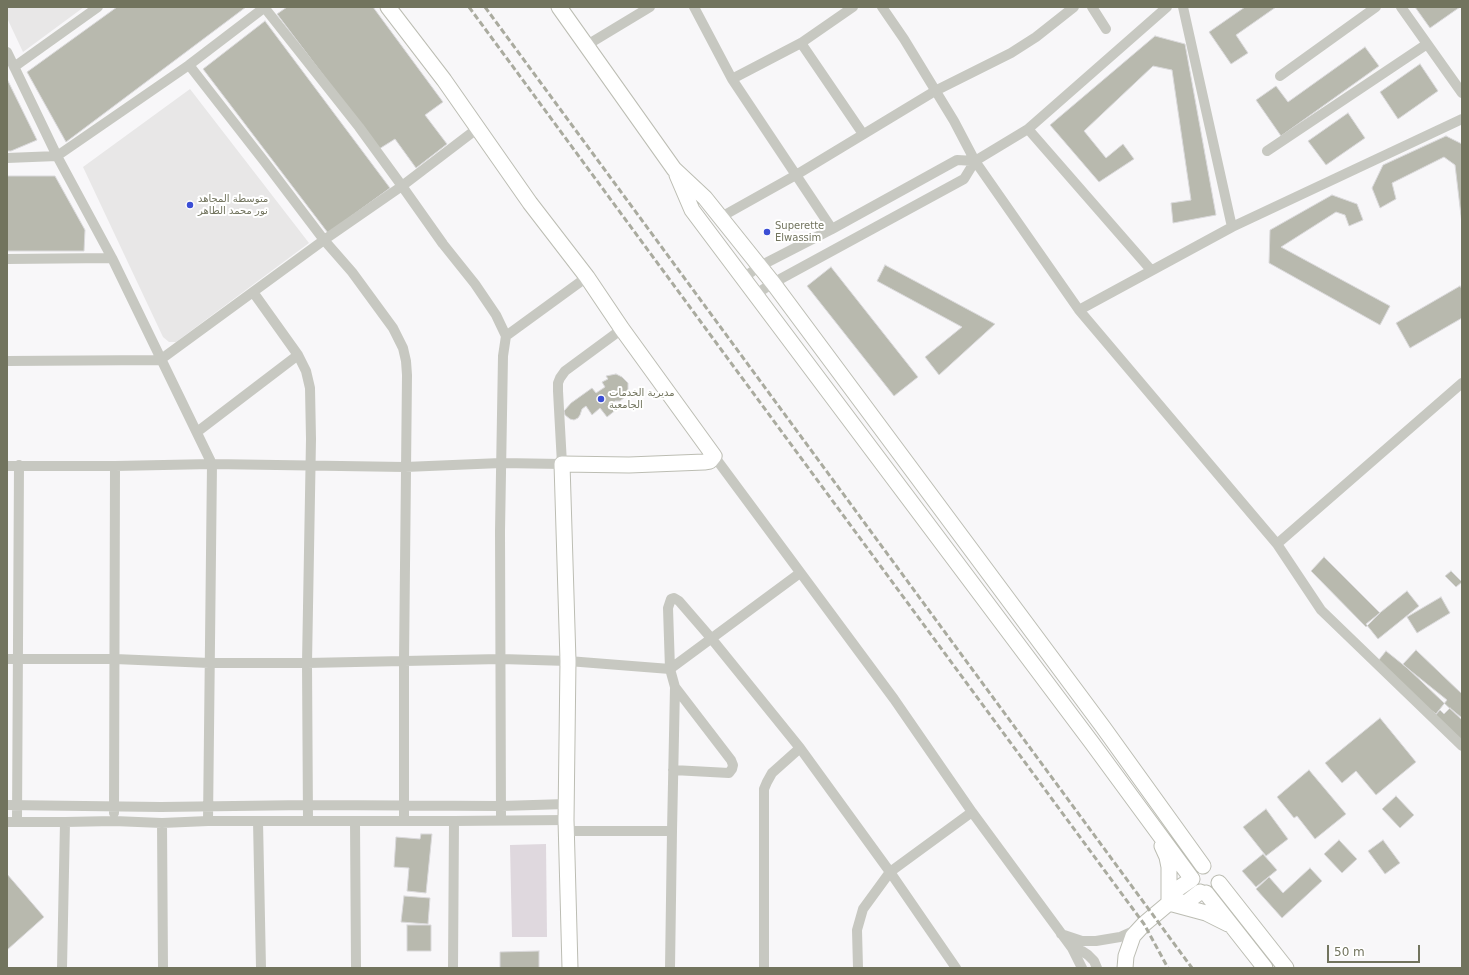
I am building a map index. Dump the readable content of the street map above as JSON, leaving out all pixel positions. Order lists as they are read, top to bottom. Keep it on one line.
{"places":["متوسطة المجاهد نور محمد الطاهر","Superette Elwassim","مديرية الخدمات الجامعية"],"scale_bar":"50 m"}
